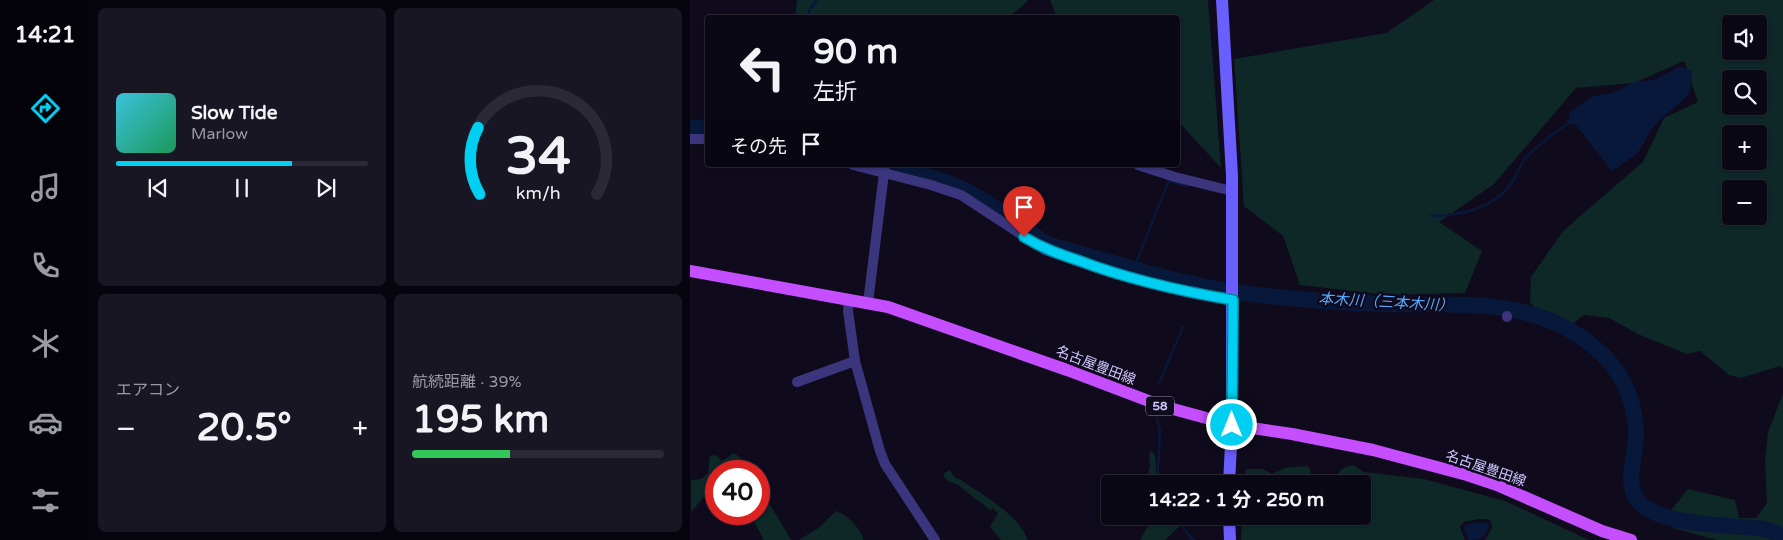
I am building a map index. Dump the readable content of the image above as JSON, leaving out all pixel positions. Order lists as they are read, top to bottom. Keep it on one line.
{"streets":{"main road":["名古屋豊田線","58"]},"water":["本木川（三本木川）"],"page":{"tabs":"14:21","map_buttons":["+","−"],"turn":["90 m","左折"],"song":["Slow Tide","Marlow"],"then":"その先","tile":["エアコン",["航続距離 · 39%","195 km"]],"heat":["−","20.5°","+"],"limit":"40","trip":"14:22 · 1 分 · 250 m","gauge":["34","km/h"]}}
